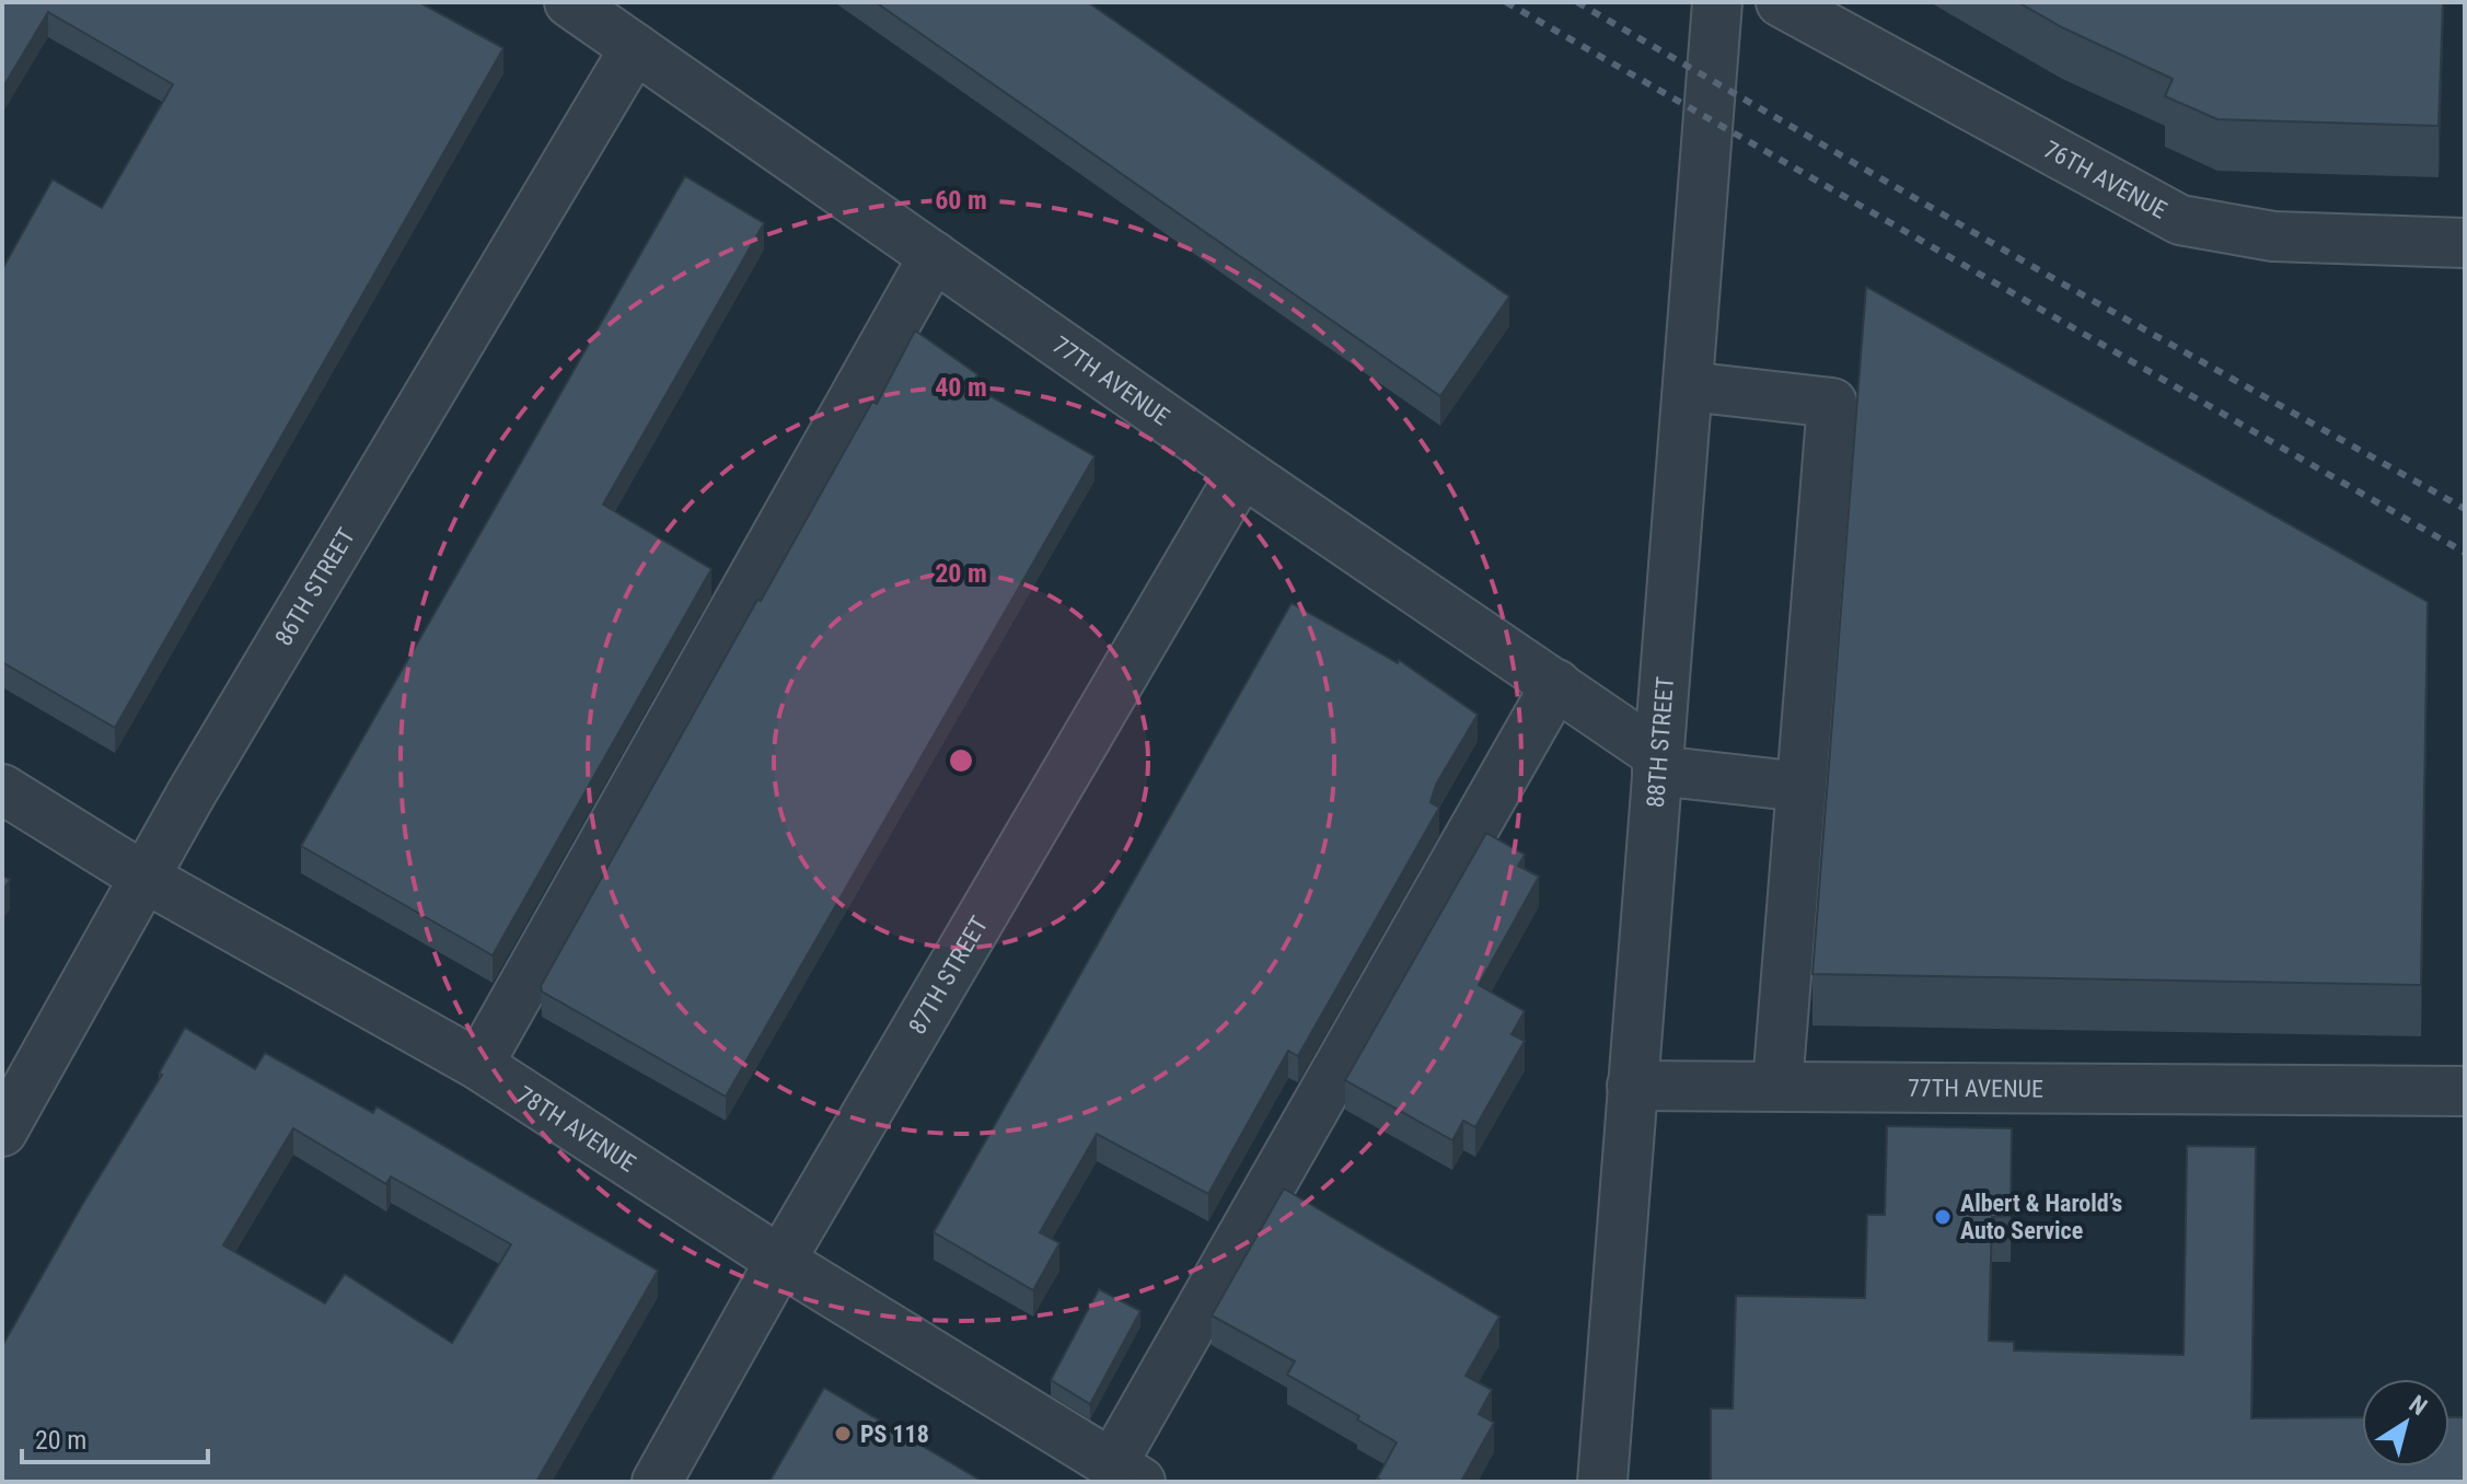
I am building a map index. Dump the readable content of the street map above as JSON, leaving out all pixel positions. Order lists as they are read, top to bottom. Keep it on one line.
{"streets":{"street":["76TH AVENUE","77TH AVENUE","86TH STREET","88TH STREET","87TH STREET","78TH AVENUE"]},"crossings":[["77TH AVENUE","86TH STREET"],["77TH AVENUE","88TH STREET"],["77TH AVENUE","87TH STREET"],["86TH STREET","78TH AVENUE"],["87TH STREET","78TH AVENUE"]],"places":["Albert & Harold’s Auto Service","PS 118"],"scale_bar":"20 m","north":"top right","rings":["60 m","40 m","20 m"]}
